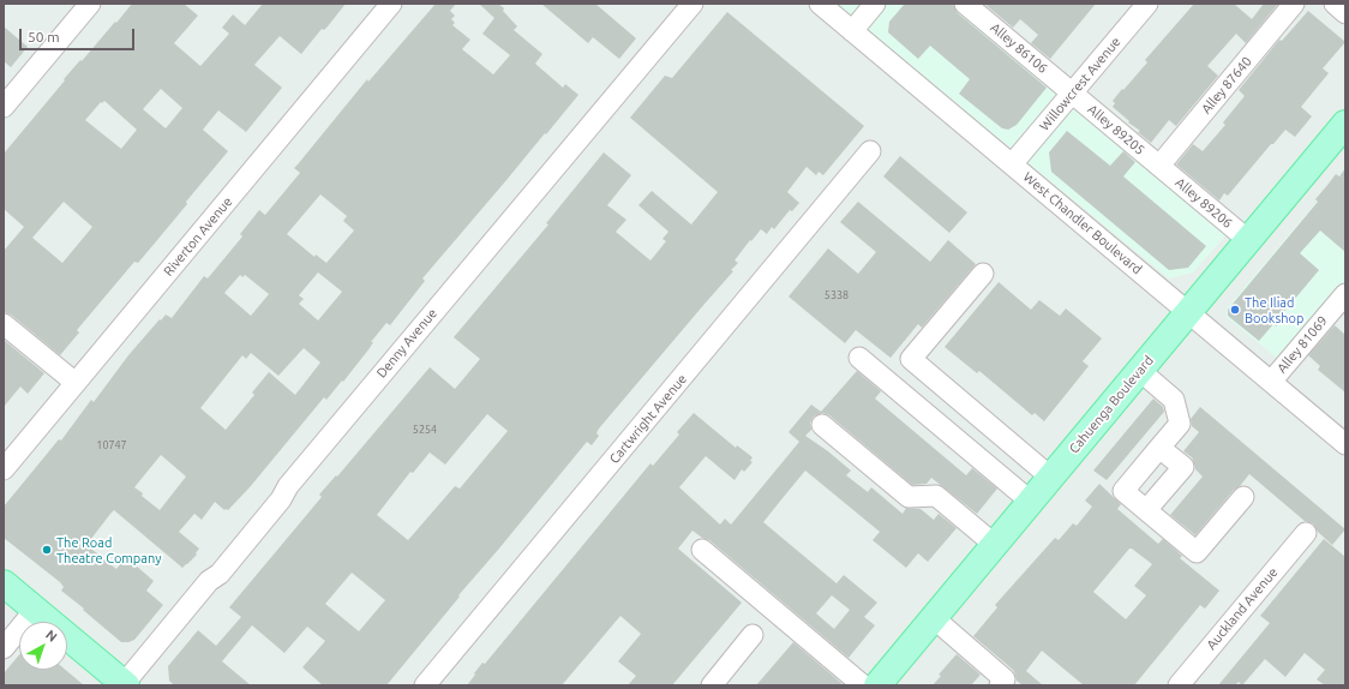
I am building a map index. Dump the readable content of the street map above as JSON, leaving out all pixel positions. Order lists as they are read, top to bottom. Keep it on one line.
{"streets":{"main road":["Cahuenga Boulevard"],"street":["Alley 86106","Willowcrest Avenue","Alley 87640","Alley 89205","Alley 89206","West Chandler Boulevard","Riverton Avenue","Denny Avenue","Alley 81069","Cartwright Avenue","Auckland Avenue"]},"crossings":[["Alley 86106","Willowcrest Avenue"],["Alley 86106","Alley 89205"],["Willowcrest Avenue","Alley 89205"],["Willowcrest Avenue","West Chandler Boulevard"],["Alley 87640","Alley 89205"],["Alley 87640","Alley 89206"],["Alley 89205","Alley 89206"],["Alley 89206","Cahuenga Boulevard"],["West Chandler Boulevard","Alley 81069"],["West Chandler Boulevard","Cahuenga Boulevard"]],"places":["The Iliad Bookshop","The Road Theatre Company"],"house_numbers":["5338","5254","10747"],"scale_bar":"50 m","north":"top right"}
